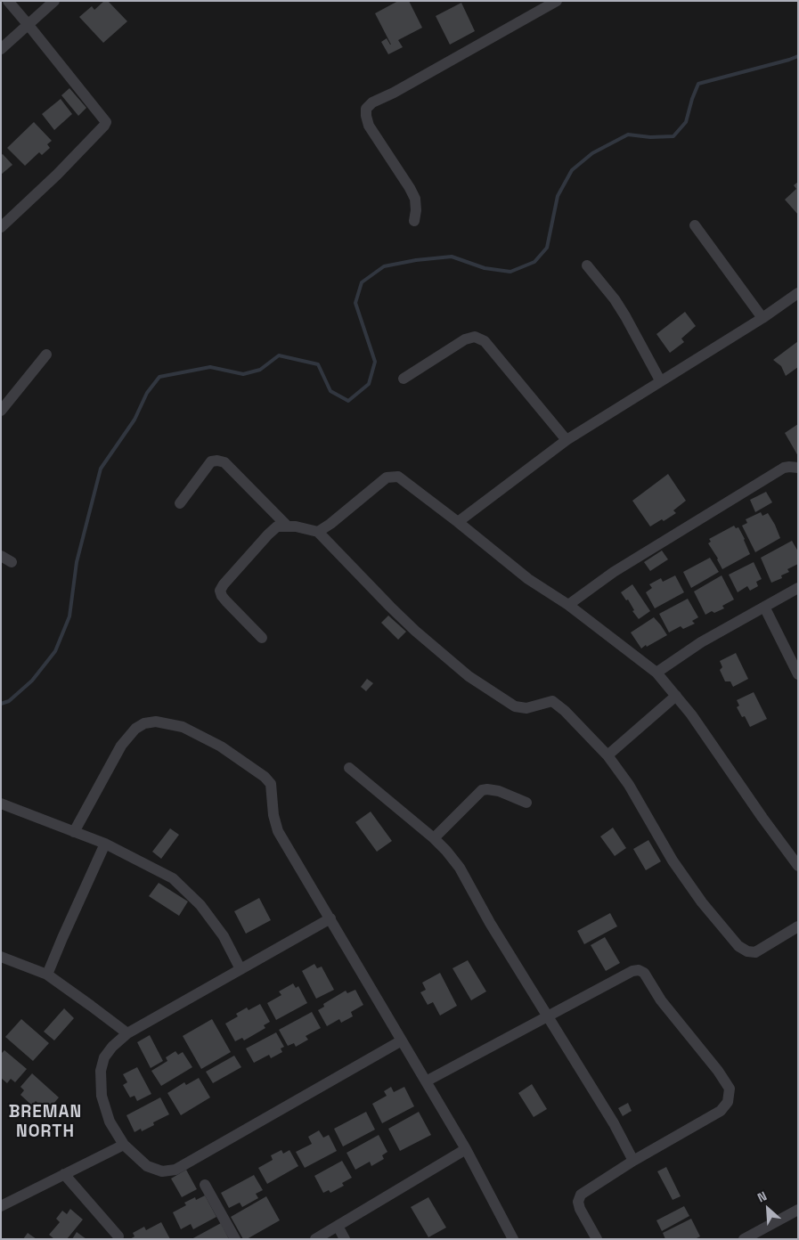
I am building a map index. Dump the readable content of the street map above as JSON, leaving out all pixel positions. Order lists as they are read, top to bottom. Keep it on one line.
{"districts":["BREMAN NORTH"],"north":"top left"}
